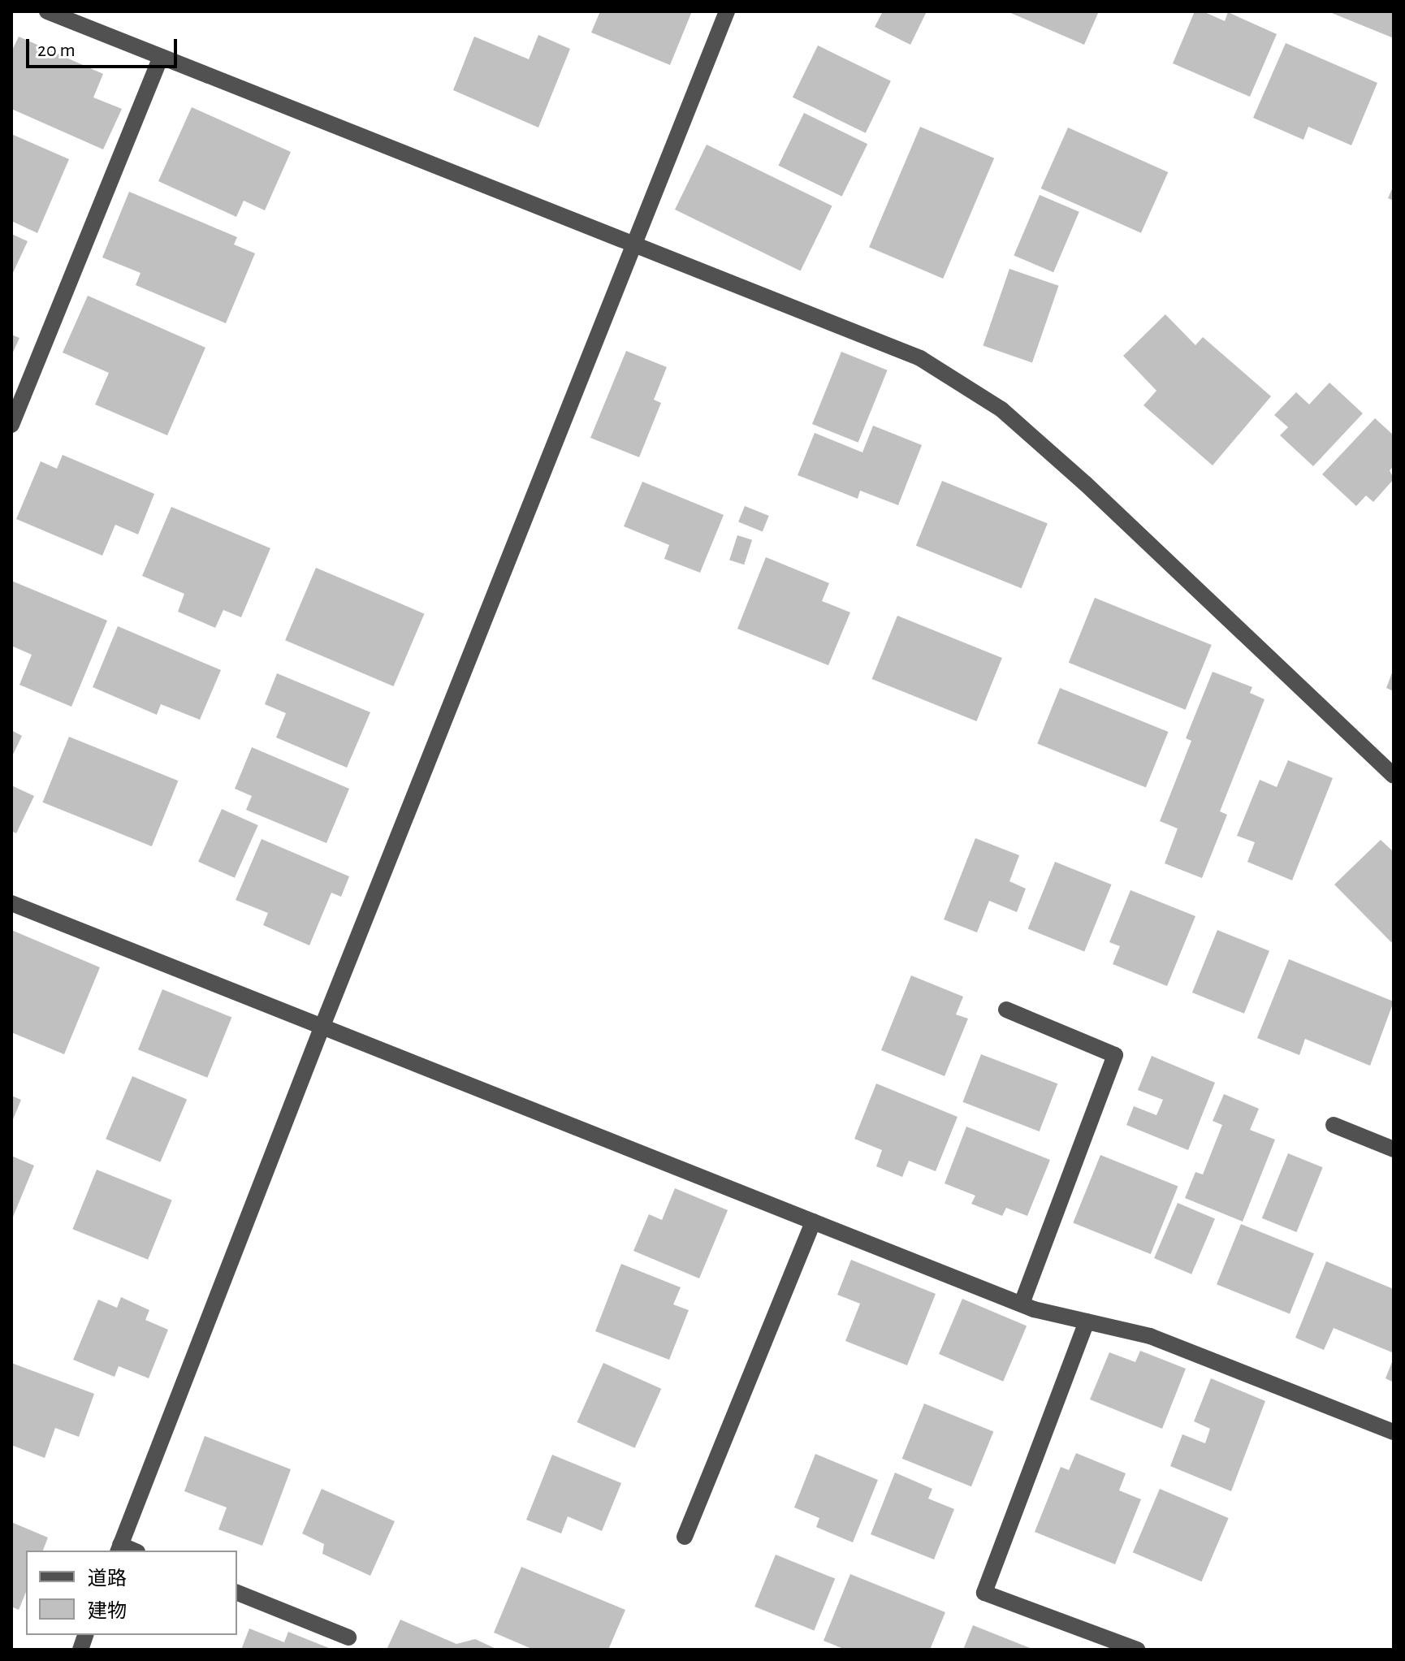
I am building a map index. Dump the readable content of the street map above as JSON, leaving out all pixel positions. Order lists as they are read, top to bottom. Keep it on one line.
{"legend":["道路","建物"],"scale_bar":"20 m"}
